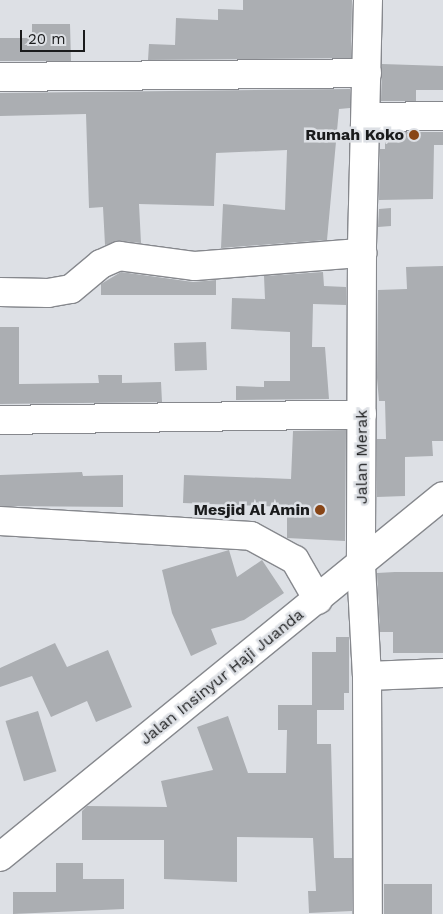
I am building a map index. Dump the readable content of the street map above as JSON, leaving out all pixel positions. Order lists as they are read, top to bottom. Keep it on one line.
{"streets":{"street":["Jalan Merak","Jalan Insinyur Haji Juanda"]},"crossings":[["Jalan Merak","Jalan Insinyur Haji Juanda"]],"places":["Rumah Koko","Mesjid Al Amin"],"scale_bar":"20 m"}
